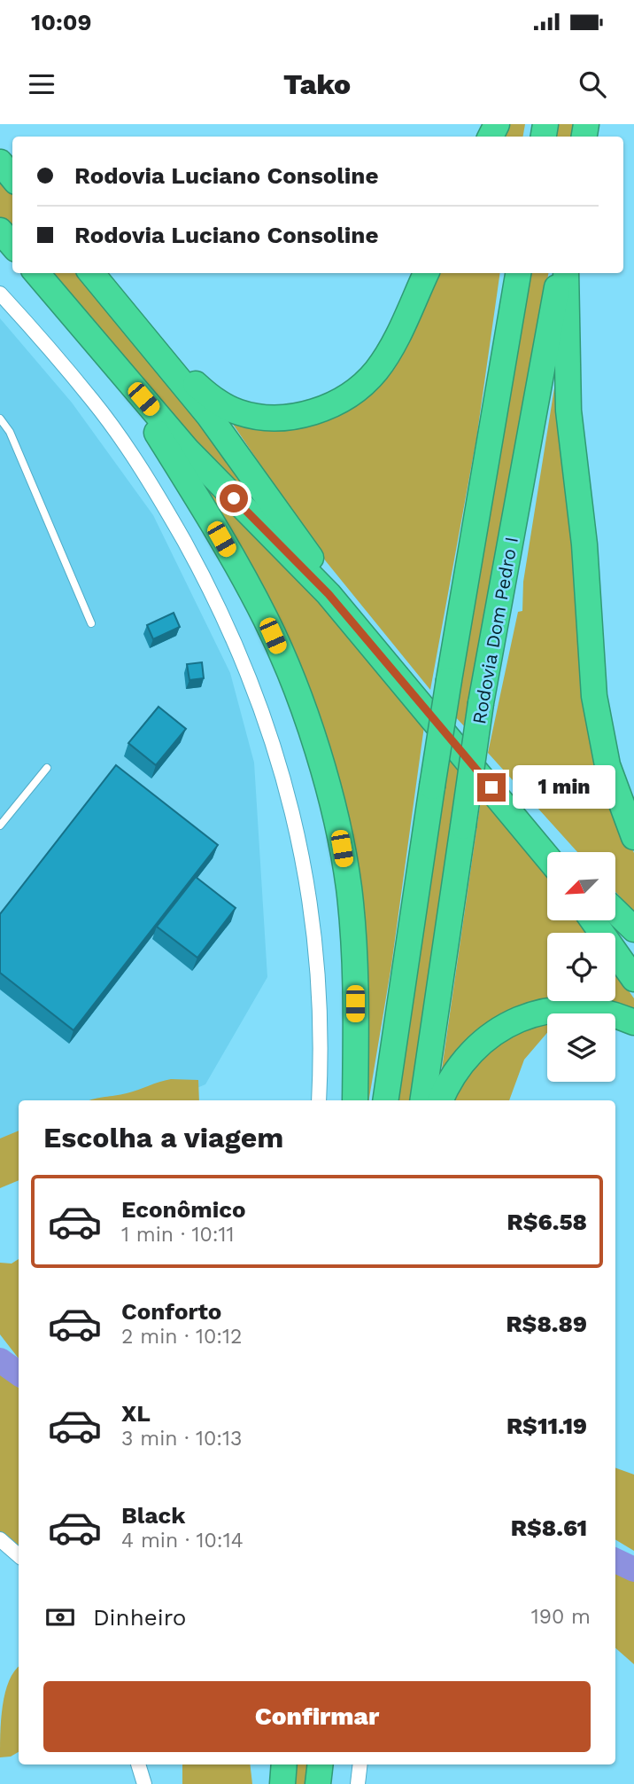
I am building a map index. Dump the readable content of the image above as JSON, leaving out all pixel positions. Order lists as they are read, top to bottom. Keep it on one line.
{"streets":{"highway":["Rodovia Dom Pedro I"]},"north":"bottom left","page":{"status":"10:09","header":"Tako","banner":["Rodovia Luciano Consoline","Rodovia Luciano Consoline"],"bubble":"1 min","heading":"Escolha a viagem","list":[{"name":"Econômico","note":"1 min · 10:11","value":"R$6.58"},{"name":"Conforto","note":"2 min · 10:12","value":"R$8.89"},{"name":"XL","note":"3 min · 10:13","value":"R$11.19"},{"name":"Black","note":"4 min · 10:14","value":"R$8.61"}],"pay":["Dinheiro","190 m"],"buttons":"Confirmar"}}
